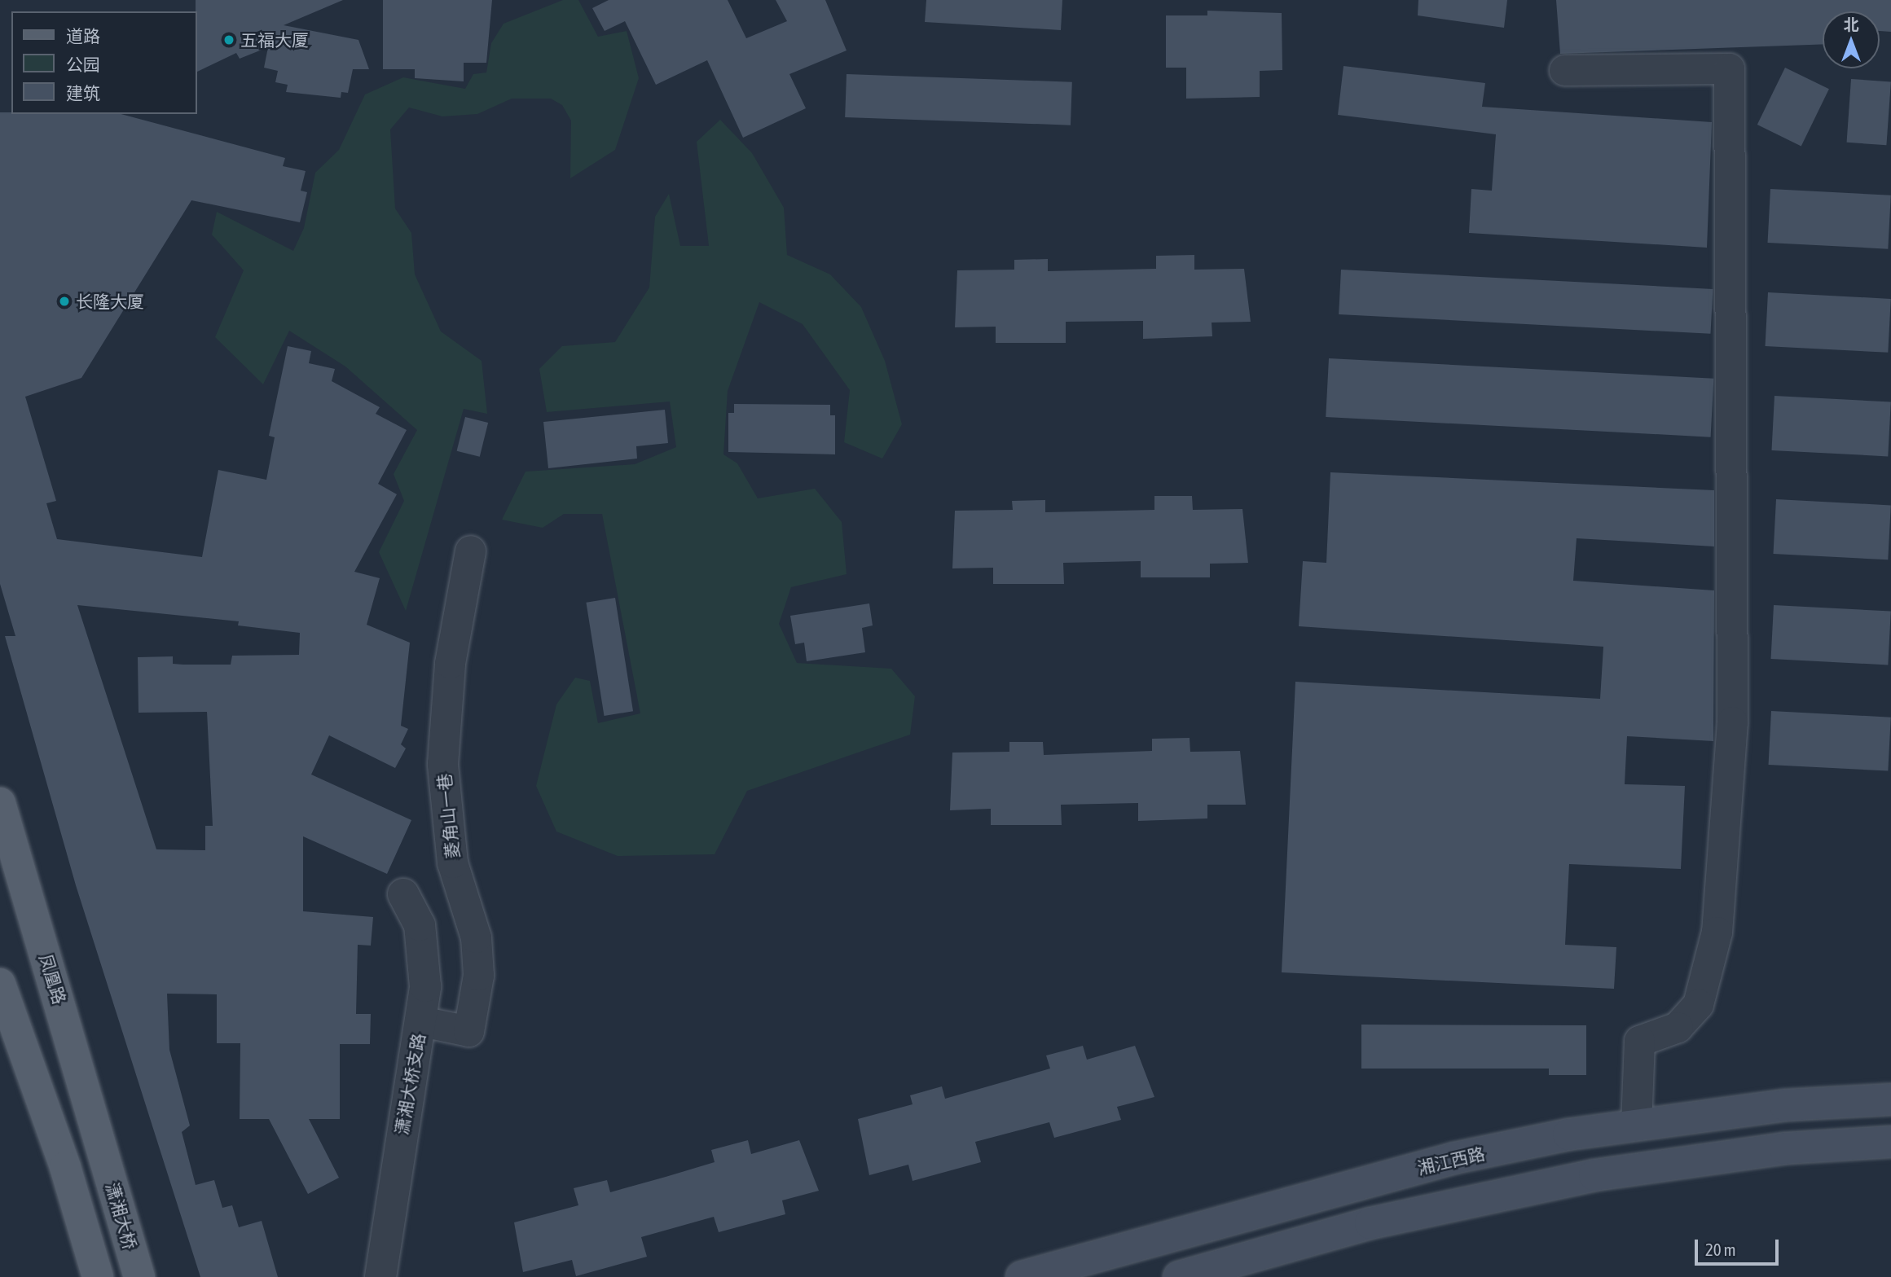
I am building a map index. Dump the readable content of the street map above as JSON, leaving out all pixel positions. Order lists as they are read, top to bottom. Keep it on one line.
{"streets":{"main road":["凤凰路","湘江西路","潇湘大桥"],"street":["菱角山一巷","潇湘大桥支路"]},"crossings":[["菱角山一巷","潇湘大桥支路"],["凤凰路","潇湘大桥"]],"places":["五福大厦","长隆大厦"],"legend":["道路","公园","建筑"],"scale_bar":"20 m","north":"top"}
